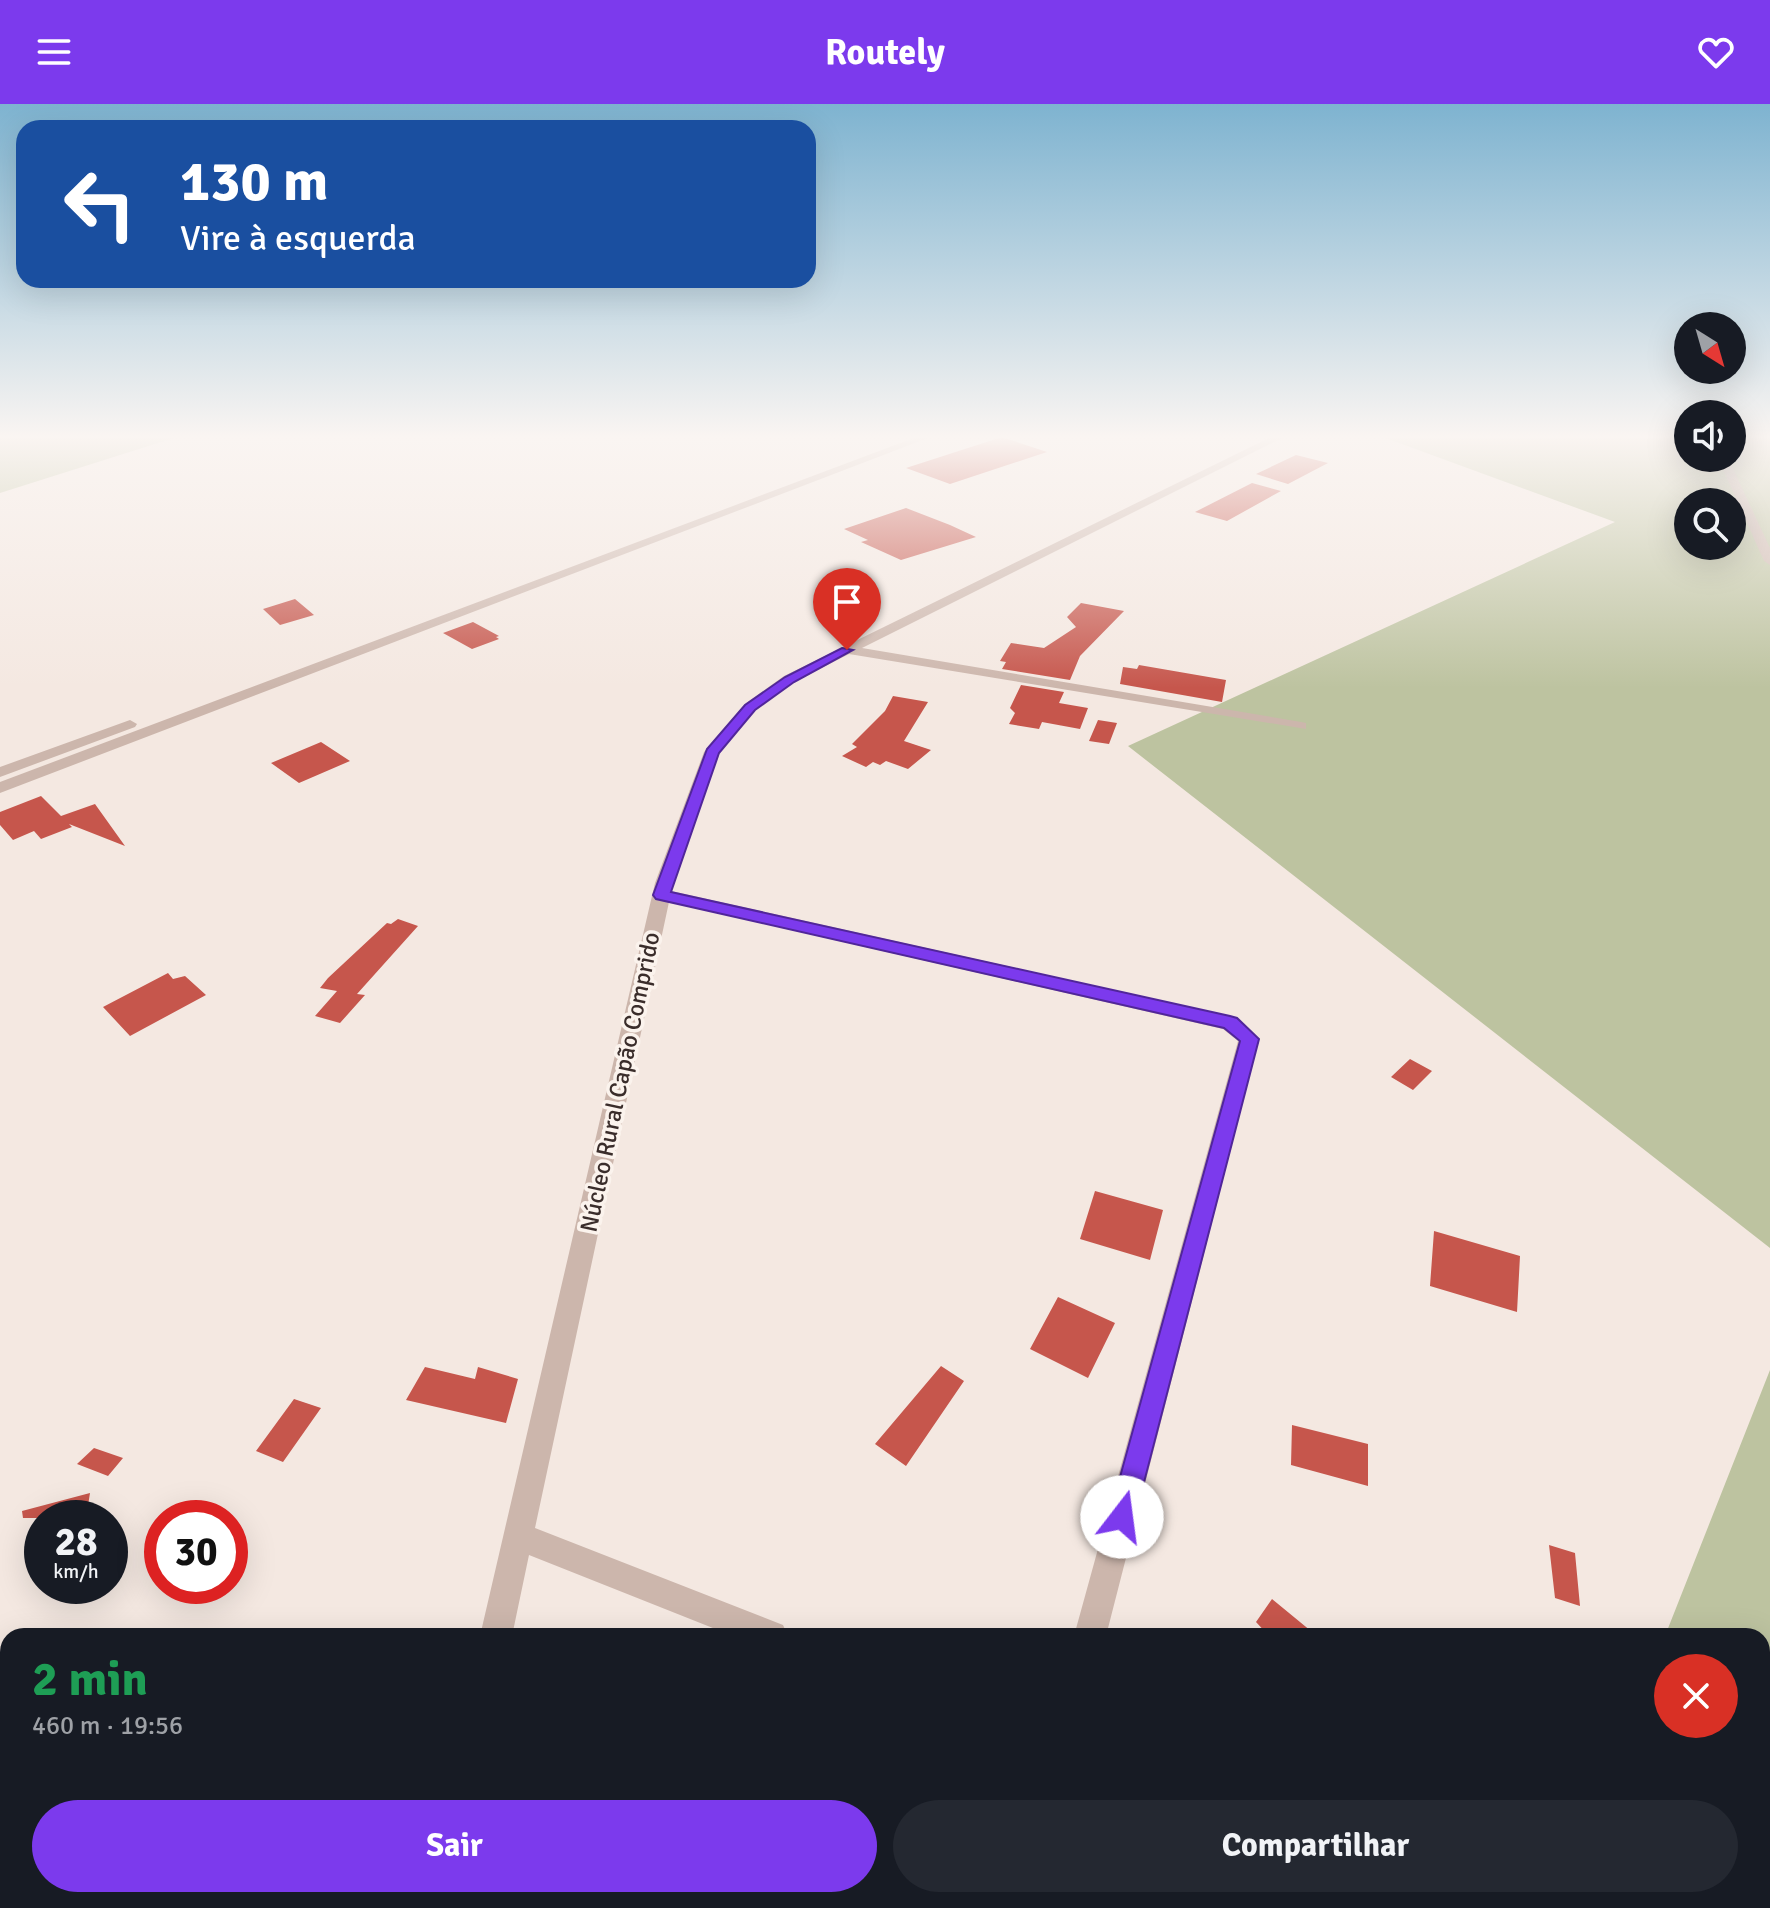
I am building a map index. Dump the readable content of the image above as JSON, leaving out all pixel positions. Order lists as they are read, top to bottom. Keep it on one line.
{"streets":{"street":["Núcleo Rural Capão Comprido"]},"north":"bottom right","page":{"header":"Routely","turn":["130 m","Vire à esquerda"],"speed":"28 km/h","limit":"30","heading":["2 min","460 m · 19:56"],"buttons":["Sair","Compartilhar"]}}
